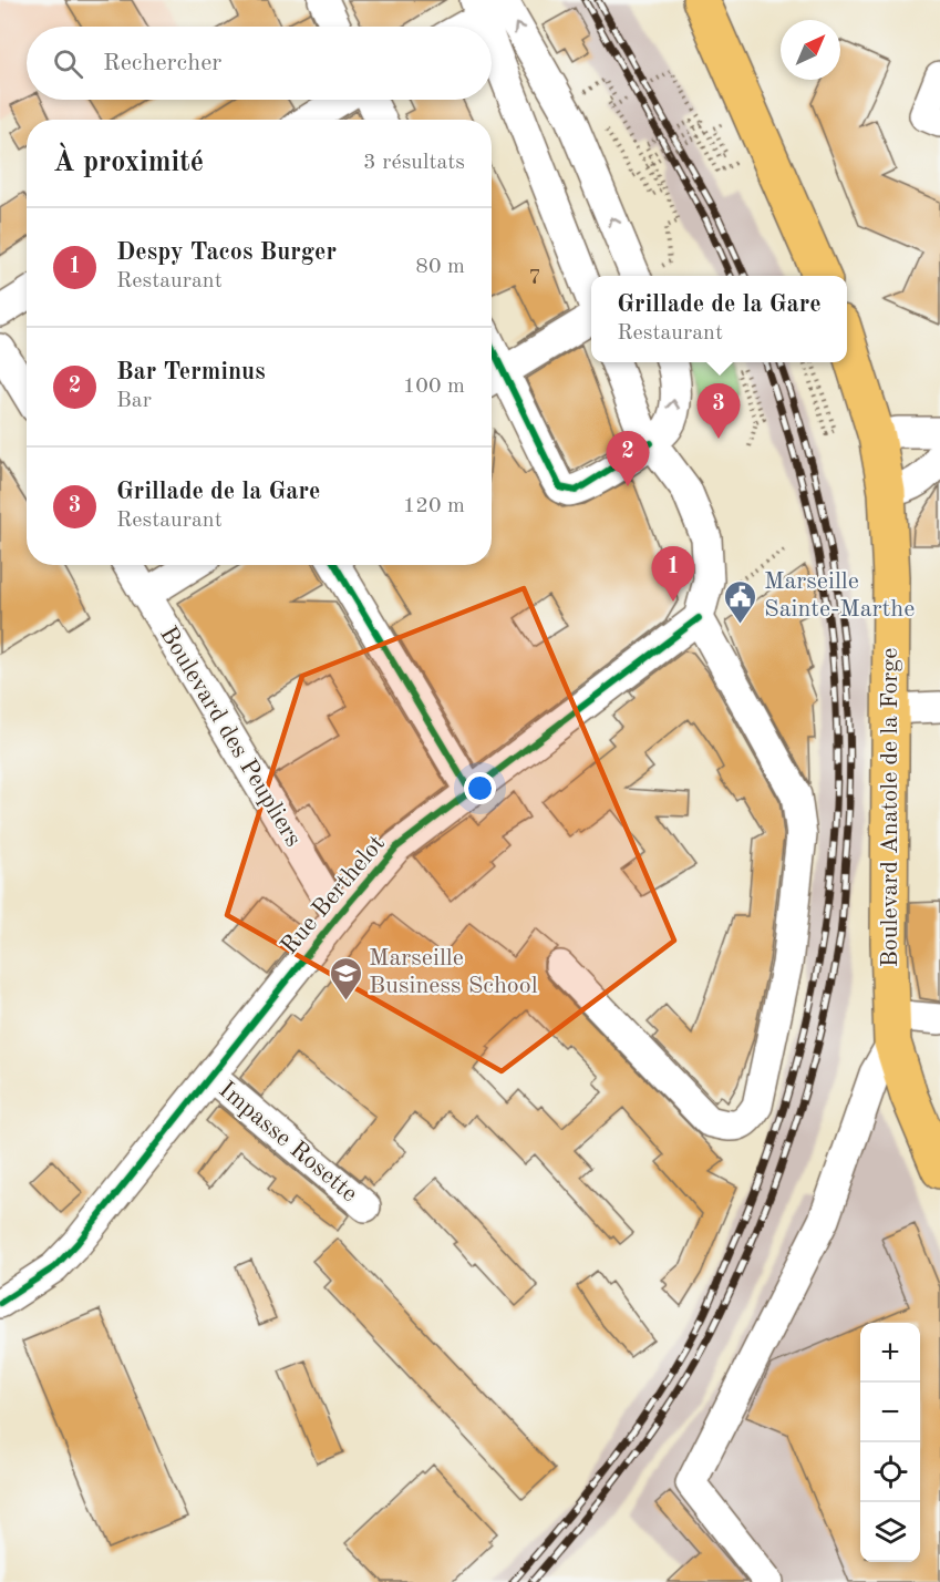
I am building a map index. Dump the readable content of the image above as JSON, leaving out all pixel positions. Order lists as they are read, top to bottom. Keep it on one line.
{"streets":{"main road":["Boulevard Anatole de la Forge"],"street":["Boulevard des Peupliers","Rue Berthelot","Impasse Rosette"]},"crossings":[["Boulevard des Peupliers","Rue Berthelot"],["Rue Berthelot","Impasse Rosette"]],"places":{"public building":["Marseille Sainte-Marthe"],"school or university":["Marseille Business School"]},"house_numbers":["7"],"north":"top right","page":{"search":"Rechercher","heading":["À proximité","3 résultats"],"list":[{"mark":"1","name":"Despy Tacos Burger","note":"Restaurant","value":"80 m"},{"mark":"2","name":"Bar Terminus","note":"Bar","value":"100 m"},{"mark":"3","name":"Grillade de la Gare","note":"Restaurant","value":"120 m"}],"popup":["Grillade de la Gare","Restaurant"],"pins":["3","2","1"],"map_buttons":["+","−"]}}
